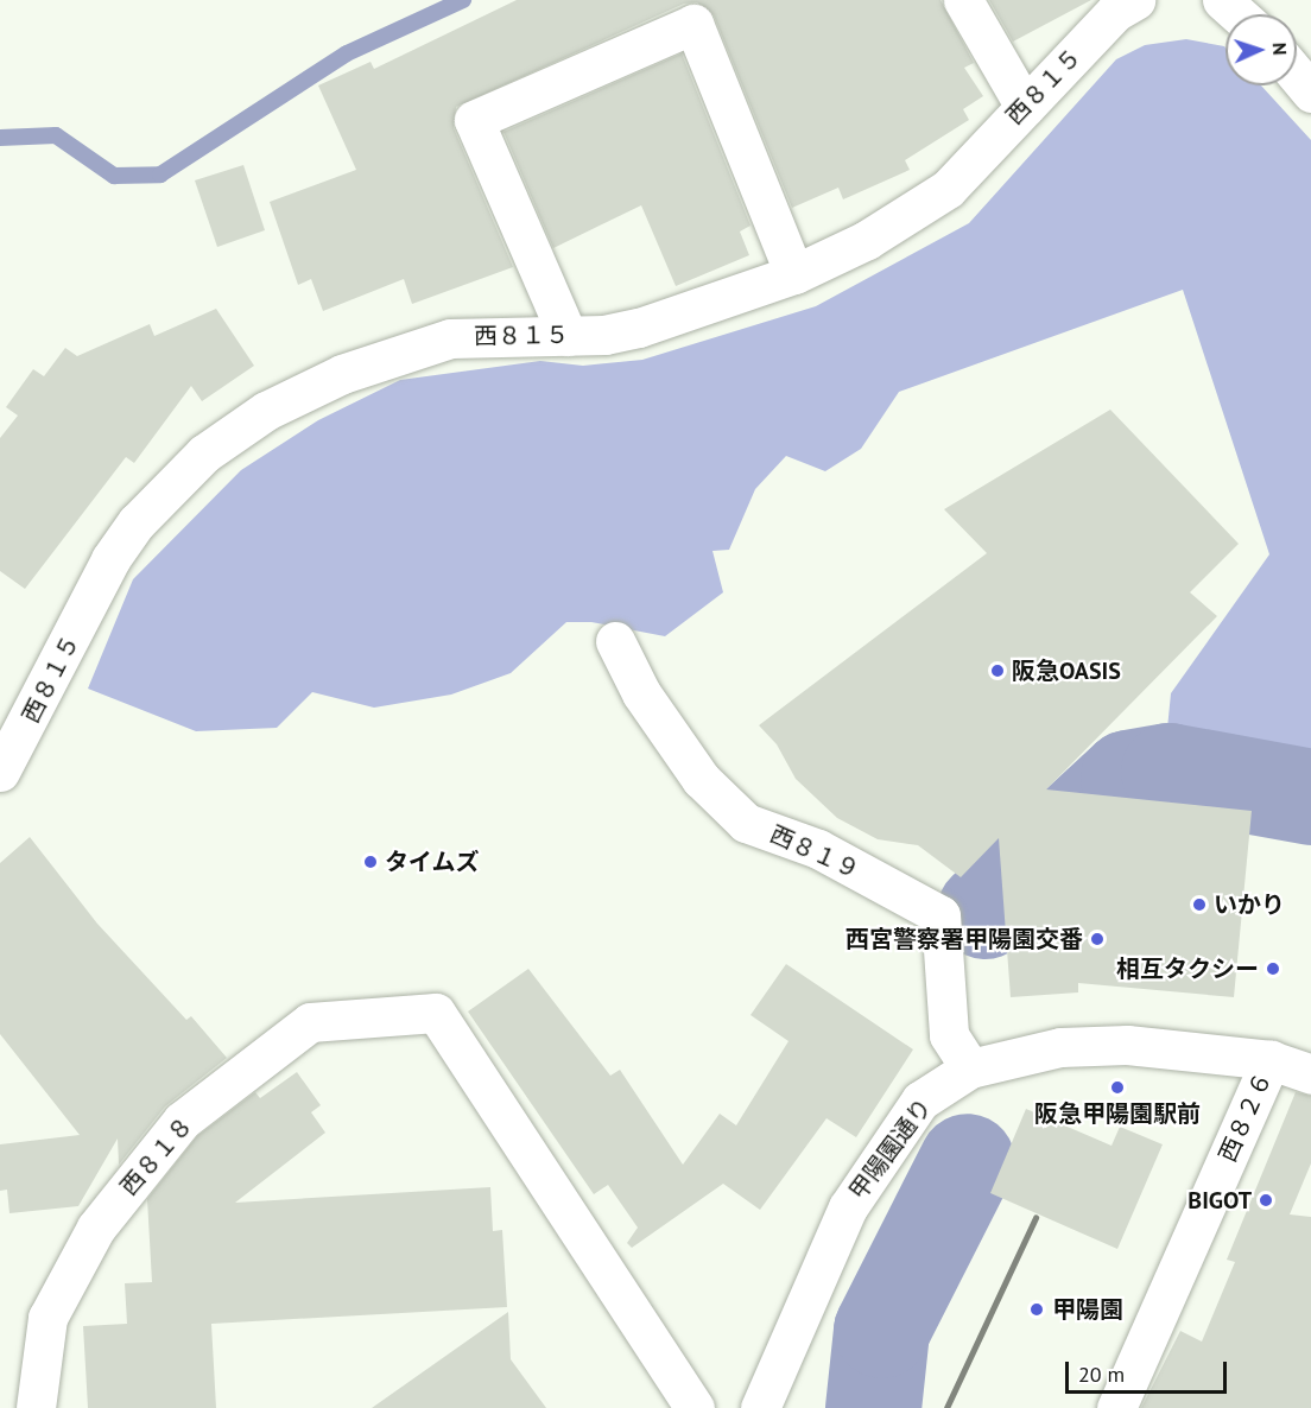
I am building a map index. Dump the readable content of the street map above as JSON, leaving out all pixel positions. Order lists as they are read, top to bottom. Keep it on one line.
{"streets":{"street":["西８１５","西８１９","西８２６","甲陽園通り","西８１８"]},"crossings":[["西８１９","甲陽園通り"],["西８２６","甲陽園通り"]],"places":["阪急OASIS","タイムズ","いかり","西宮警察署甲陽園交番","相互タクシー","阪急甲陽園駅前","BIGOT","甲陽園"],"scale_bar":"20 m","north":"right"}
